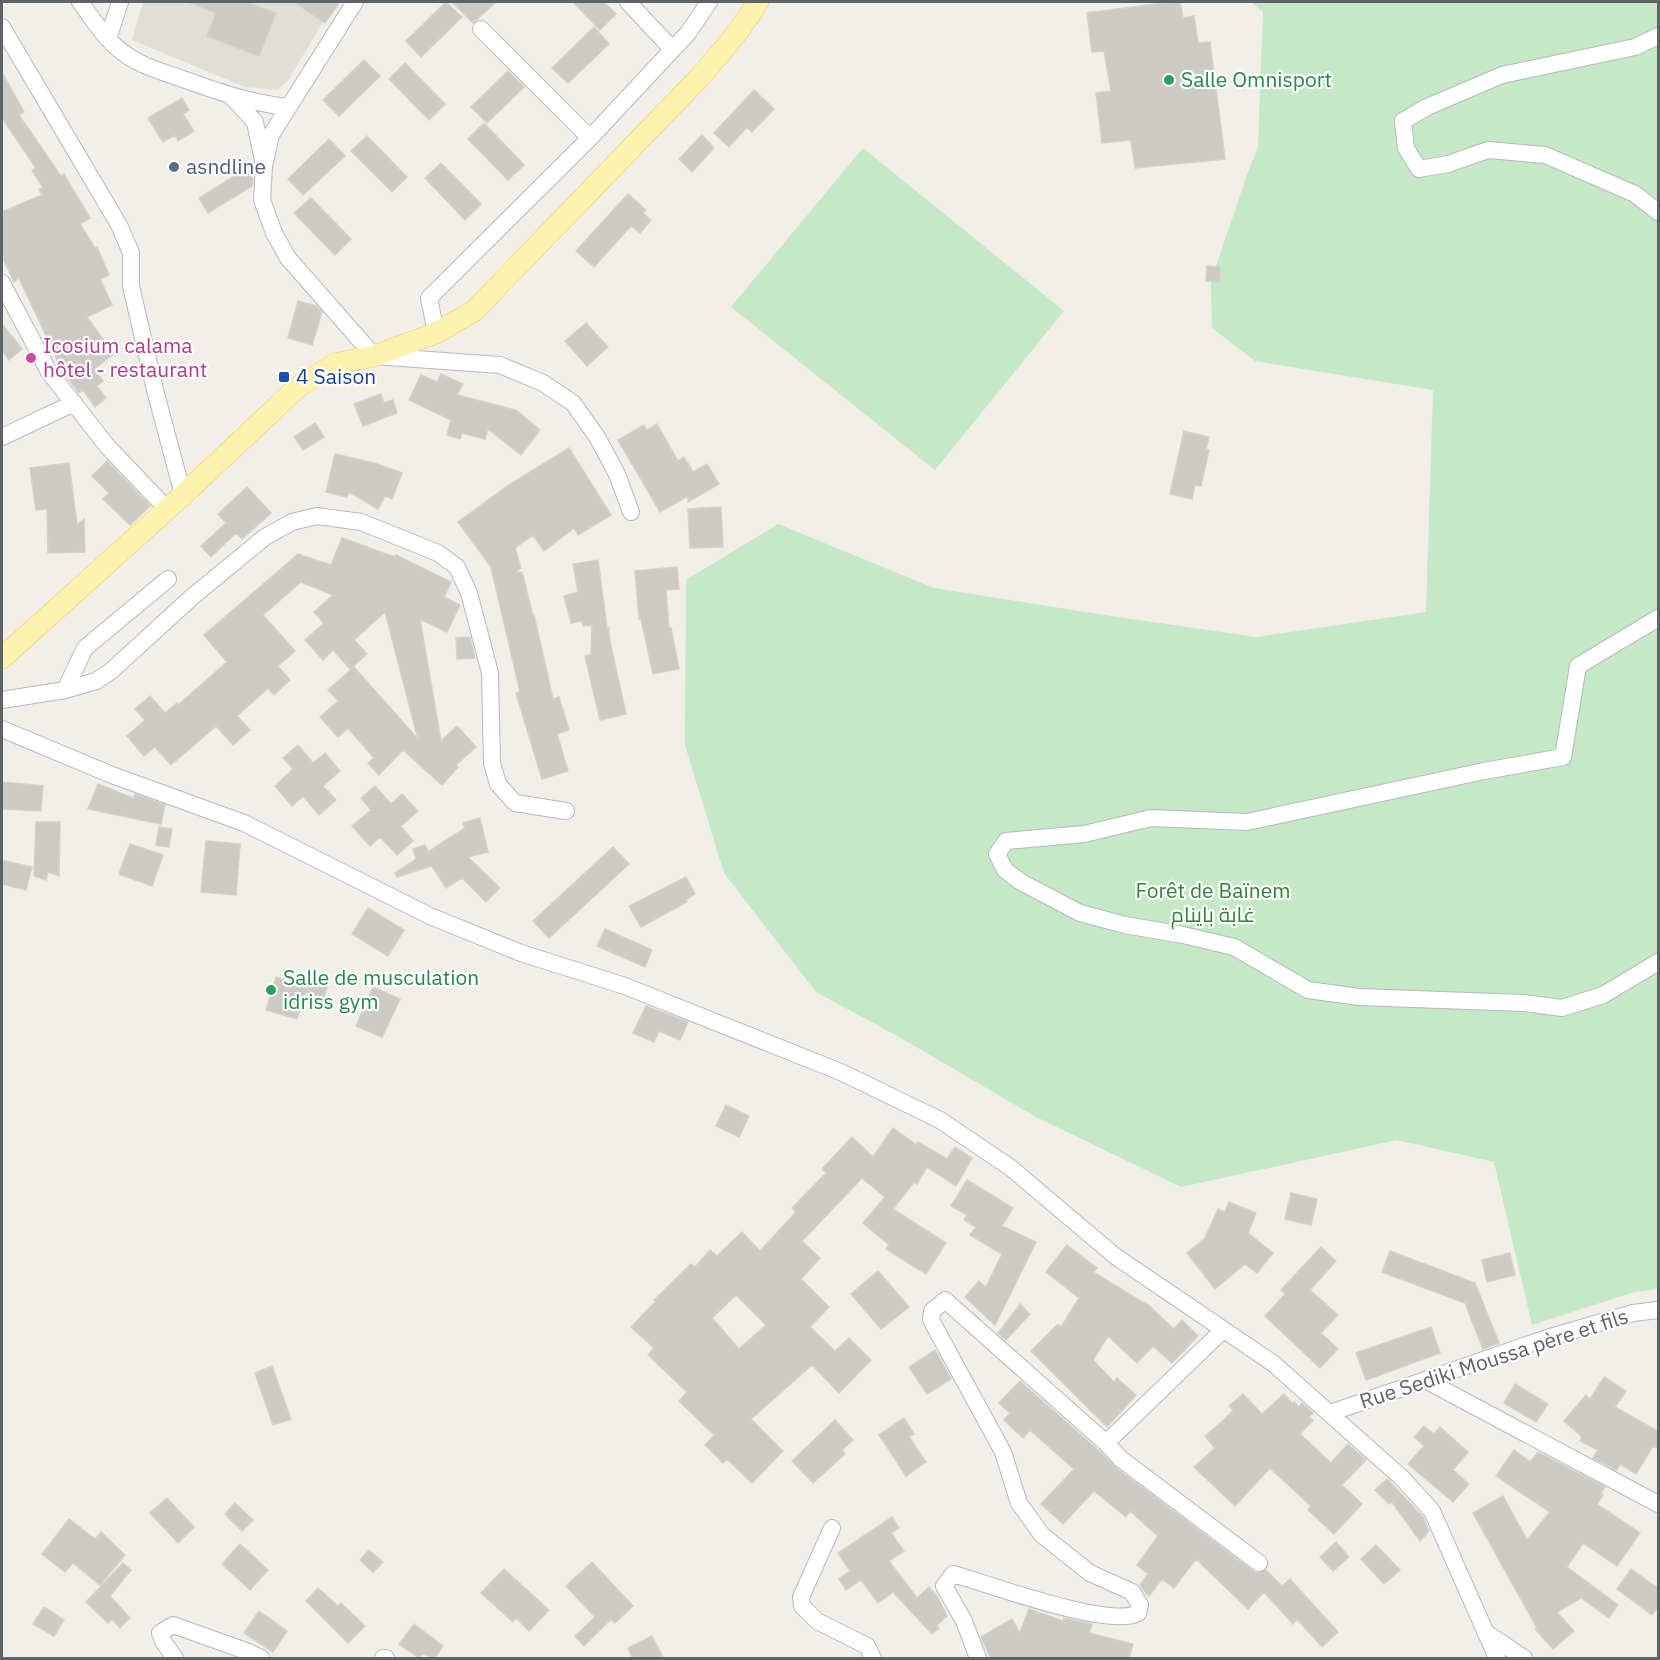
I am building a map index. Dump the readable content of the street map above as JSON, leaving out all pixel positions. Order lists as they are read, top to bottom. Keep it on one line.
{"streets":{"street":["Rue Sediki Moussa père et fils"]},"parks":["Forêt de Baïnem غابة باينام"],"places":{"other":["Salle Omnisport","asndline","Icosium calama hôtel - restaurant","Salle de musculation idriss gym"],"transit":["4 Saison"]}}
